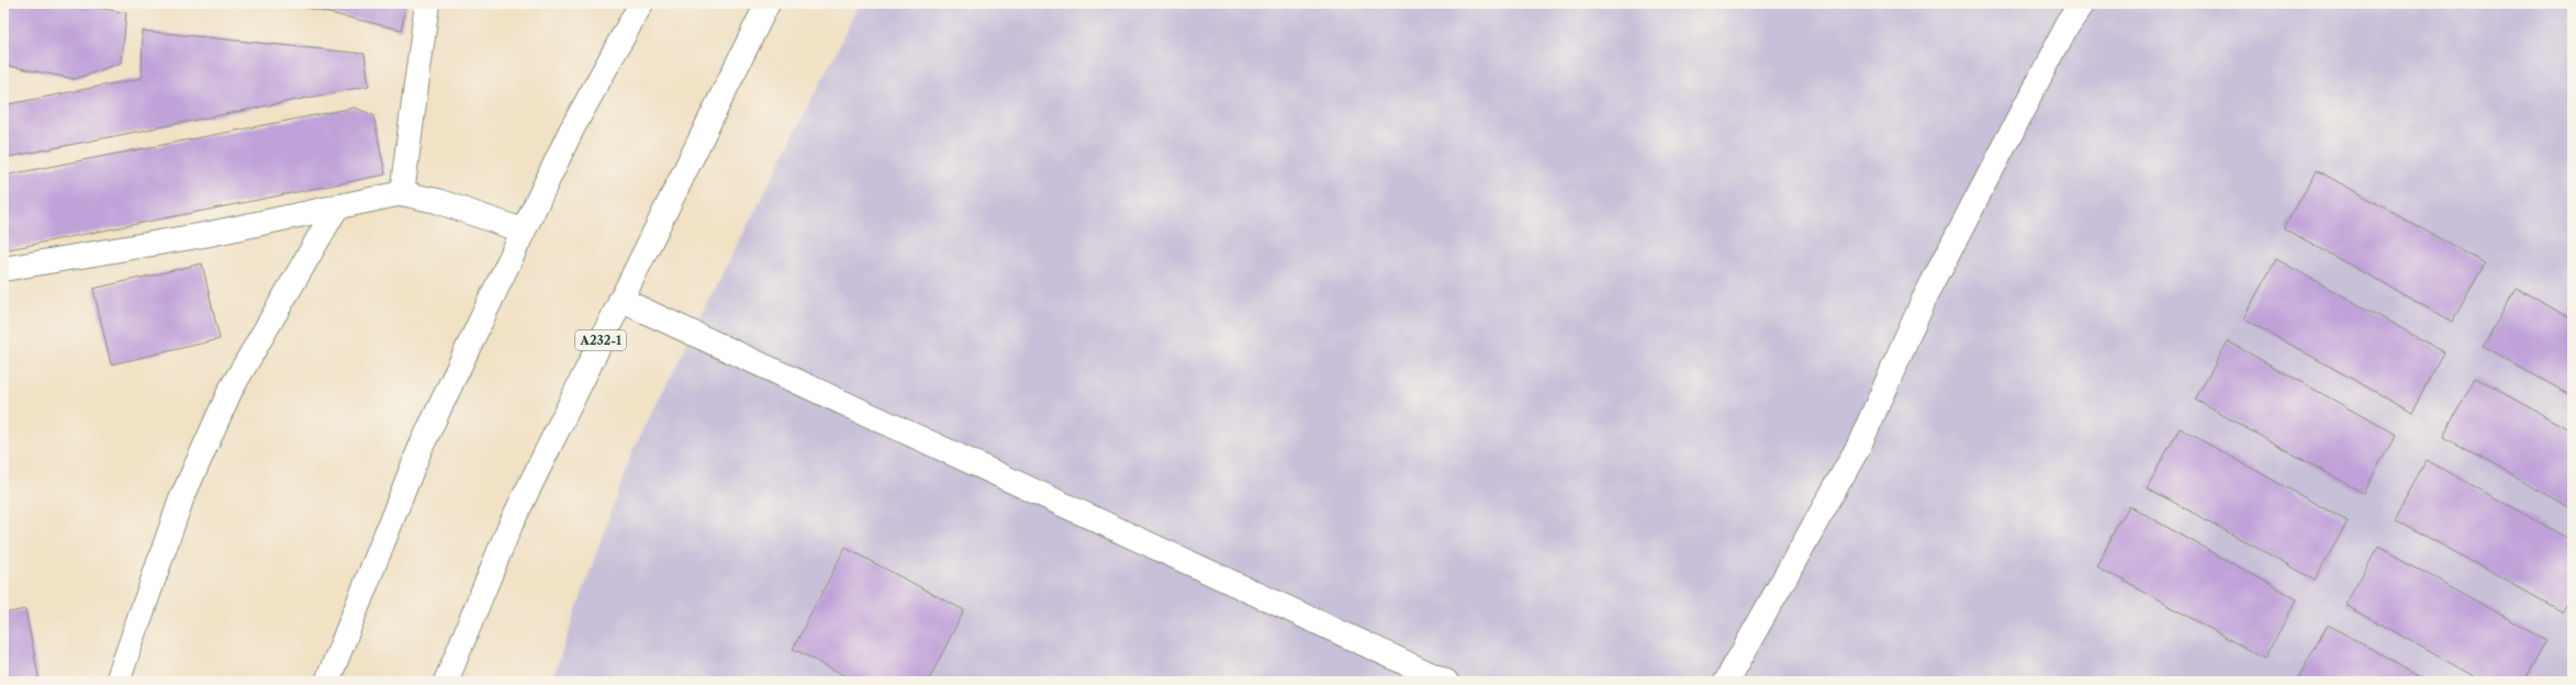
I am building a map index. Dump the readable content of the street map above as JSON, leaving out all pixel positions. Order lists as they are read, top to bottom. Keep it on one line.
{"streets":{"main road":["A232-1"]}}
